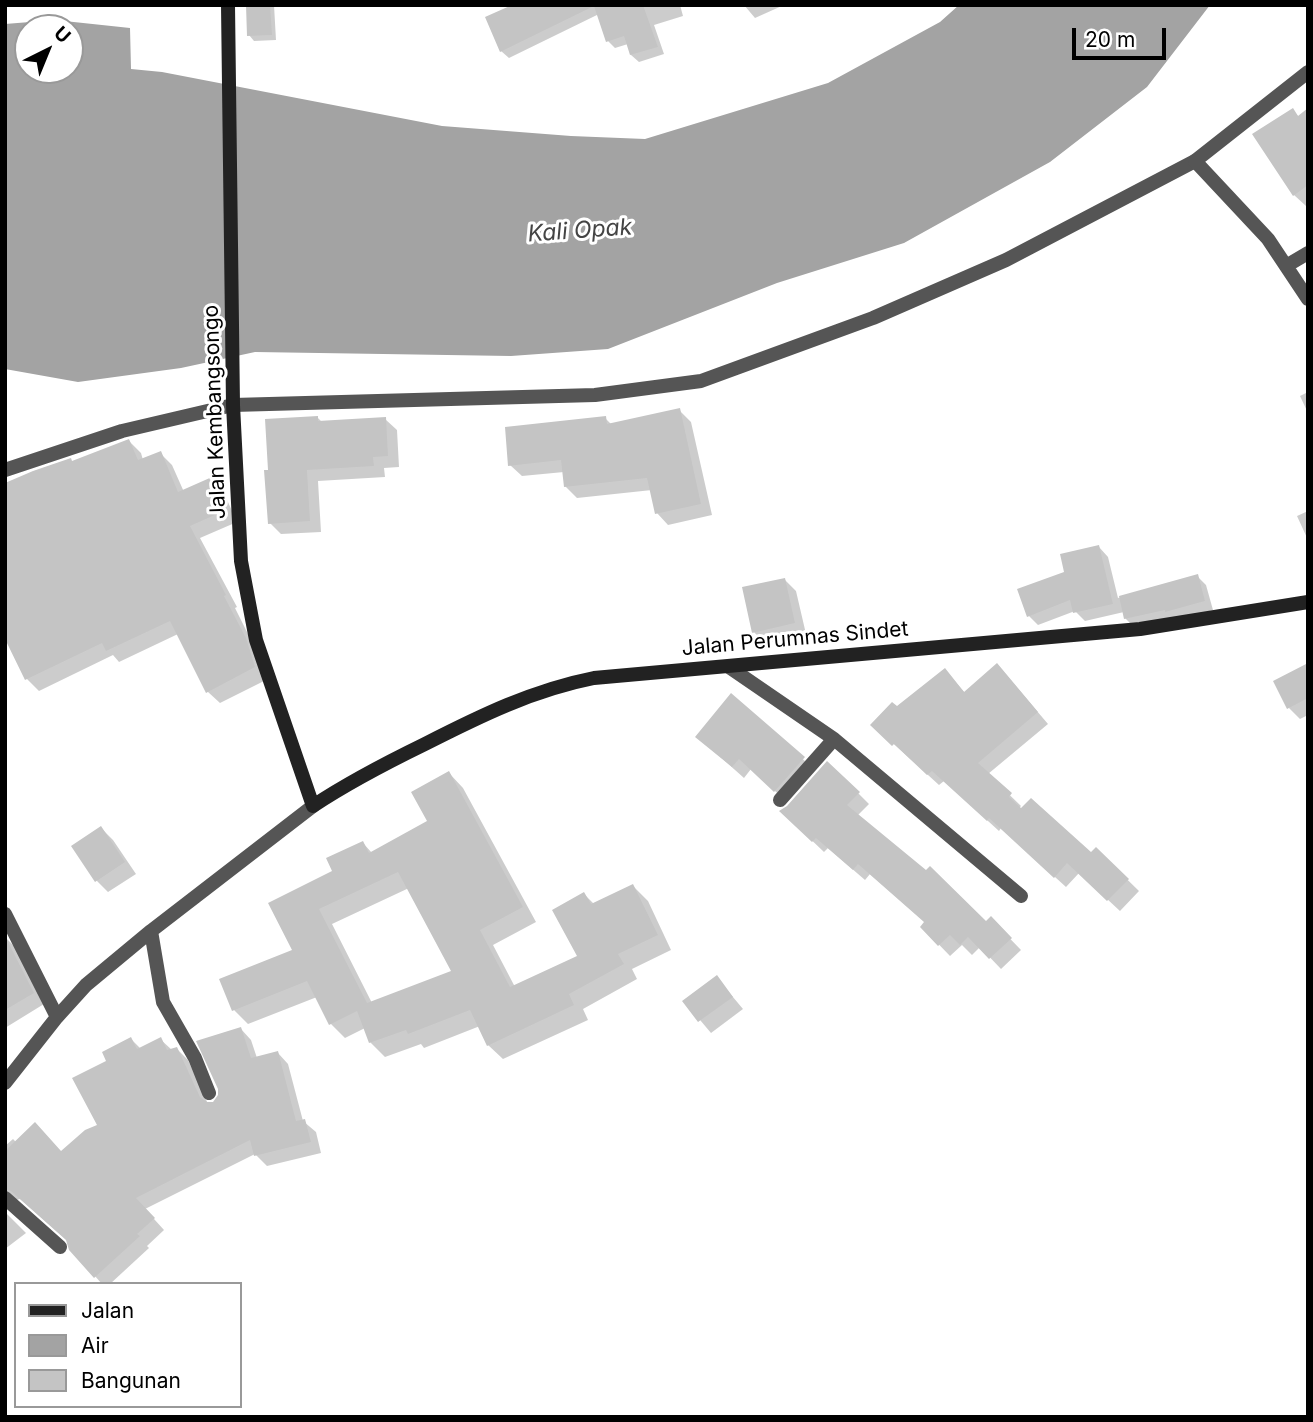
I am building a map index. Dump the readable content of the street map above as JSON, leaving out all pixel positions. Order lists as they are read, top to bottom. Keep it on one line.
{"streets":{"street":["Jalan Kembangsongo","Jalan Perumnas Sindet"]},"crossings":[["Jalan Kembangsongo","Jalan Perumnas Sindet"]],"water":["Kali Opak"],"legend":["Jalan","Air","Bangunan"],"scale_bar":"20 m","north":"top right"}
